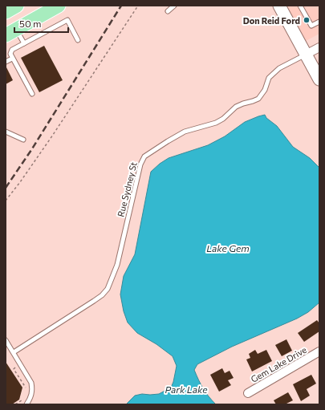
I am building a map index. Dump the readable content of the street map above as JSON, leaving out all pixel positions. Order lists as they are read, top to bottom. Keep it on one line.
{"streets":{"street":["Gem Lake Drive"],"lane":["Rue Sydney St"]},"water":["Lake Gem","Park Lake"],"places":["Don Reid Ford"],"scale_bar":"50 m"}
